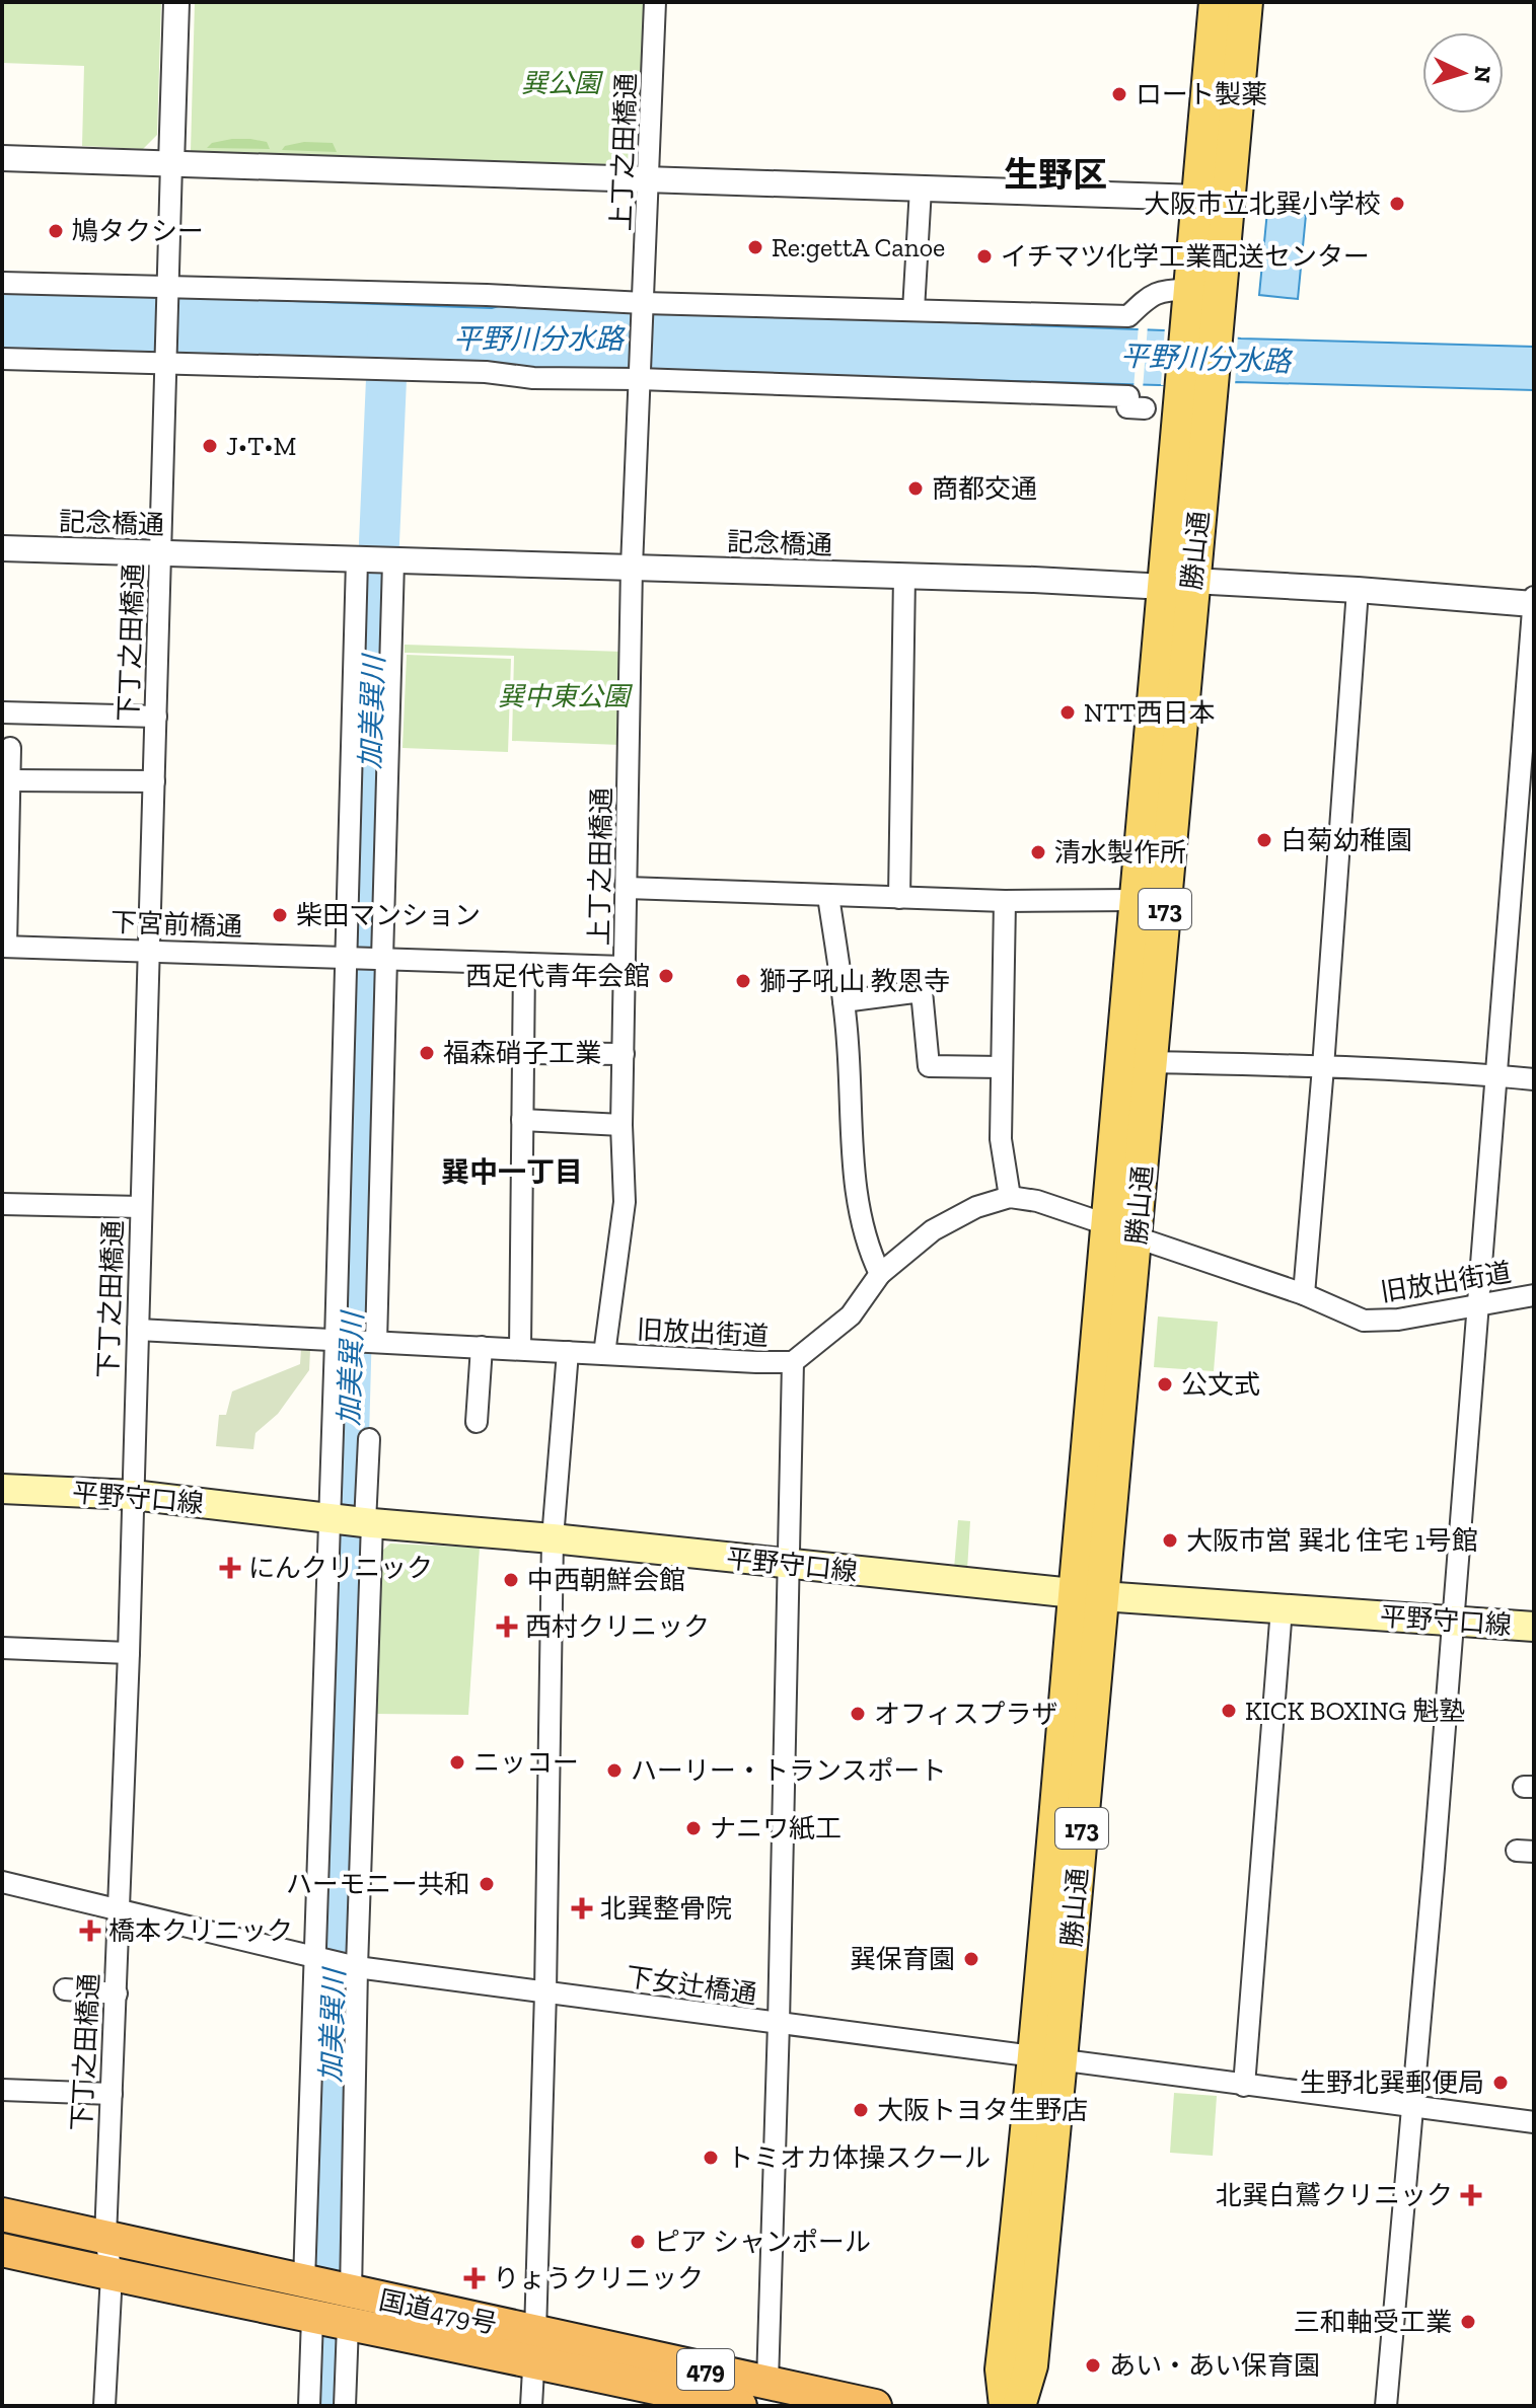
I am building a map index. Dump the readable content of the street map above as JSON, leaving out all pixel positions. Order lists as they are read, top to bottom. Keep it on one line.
{"streets":{"highway":["国道479号","479"],"main road":["勝山通","173","平野守口線"],"street":["上丁之田橋通","記念橋通","下丁之田橋通","下宮前橋通","旧放出街道","下女辻橋通"]},"crossings":[["上丁之田橋通","記念橋通"],["上丁之田橋通","旧放出街道"],["記念橋通","勝山通"],["記念橋通","下丁之田橋通"],["勝山通","旧放出街道"],["勝山通","平野守口線"],["勝山通","下女辻橋通"],["下丁之田橋通","下宮前橋通"],["下丁之田橋通","平野守口線"],["下丁之田橋通","下女辻橋通"],["下丁之田橋通","国道479号"]],"districts":["生野区","巽中一丁目"],"water":["平野川分水路","加美巽川"],"parks":["巽公園","巽中東公園"],"places":{"other":["ロート製薬","大阪市立北巽小学校","鳩タクシー","Re:gettA Canoe","イチマツ化学工業配送センター","J•T•M","商都交通","NTT西日本","白菊幼稚園","清水製作所","柴田マンション","西足代青年会館","獅子吼山 教恩寺","福森硝子工業","公文式","大阪市営 巽北 住宅 1号館","中西朝鮮会館","KICK BOXING 魁塾","オフィスプラザ","ニッコー","ハーリー・トランスポート","ナニワ紙工","ハーモニー共和","巽保育園","生野北巽郵便局","大阪トヨタ生野店","トミオカ体操スクール","ピア シャンポール","三和軸受工業","あい・あい保育園"],"health":["にんクリニック","西村クリニック","北巽整骨院","橋本クリニック","北巽白鷲クリニック","りょうクリニック"]},"north":"right"}
